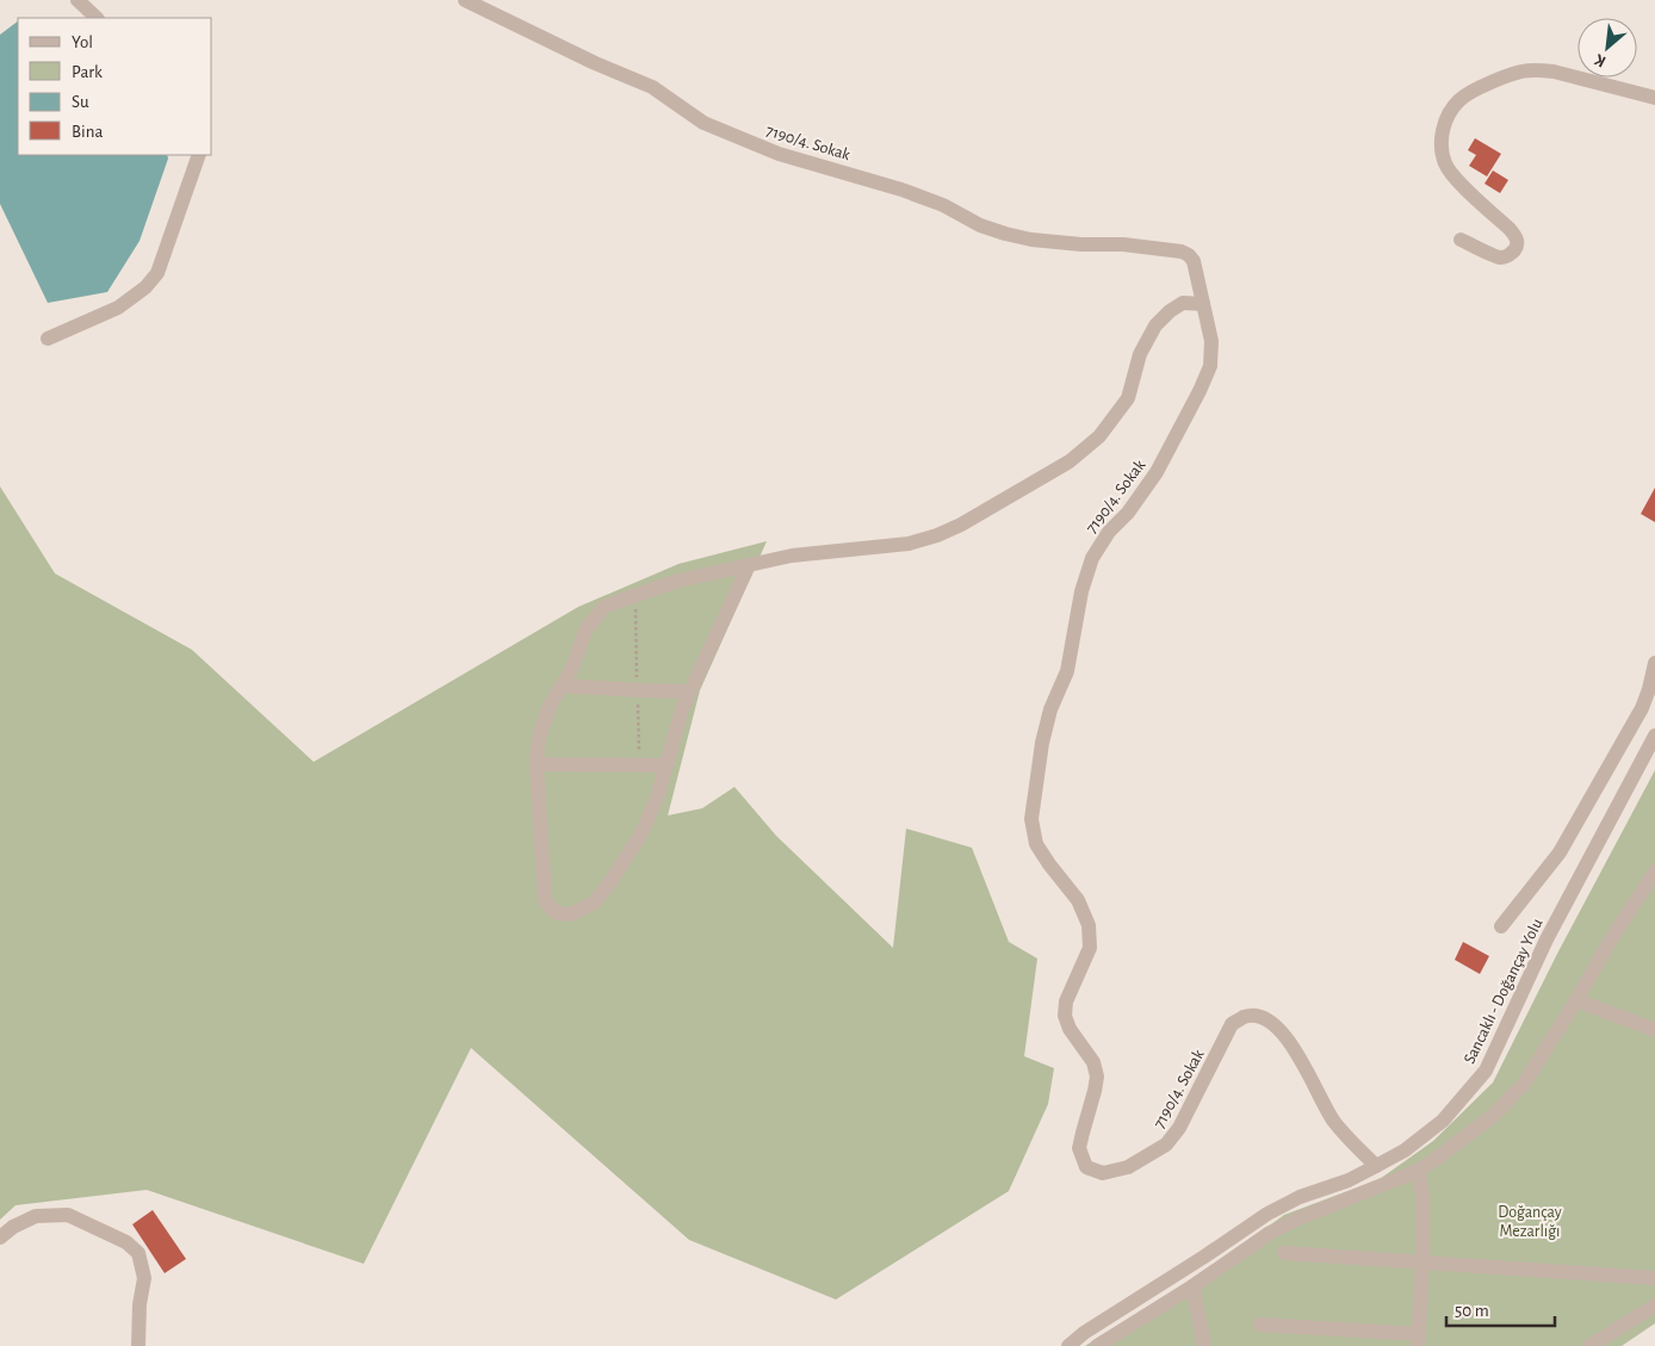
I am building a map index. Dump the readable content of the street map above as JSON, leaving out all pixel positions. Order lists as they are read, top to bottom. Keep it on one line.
{"streets":{"street":["7190/4. Sokak","Sancaklı - Doğançay Yolu"]},"crossings":[["7190/4. Sokak","Sancaklı - Doğançay Yolu"]],"parks":["Doğançay Mezarlığı"],"legend":["Yol","Park","Su","Bina"],"scale_bar":"50 m","north":"bottom left"}
